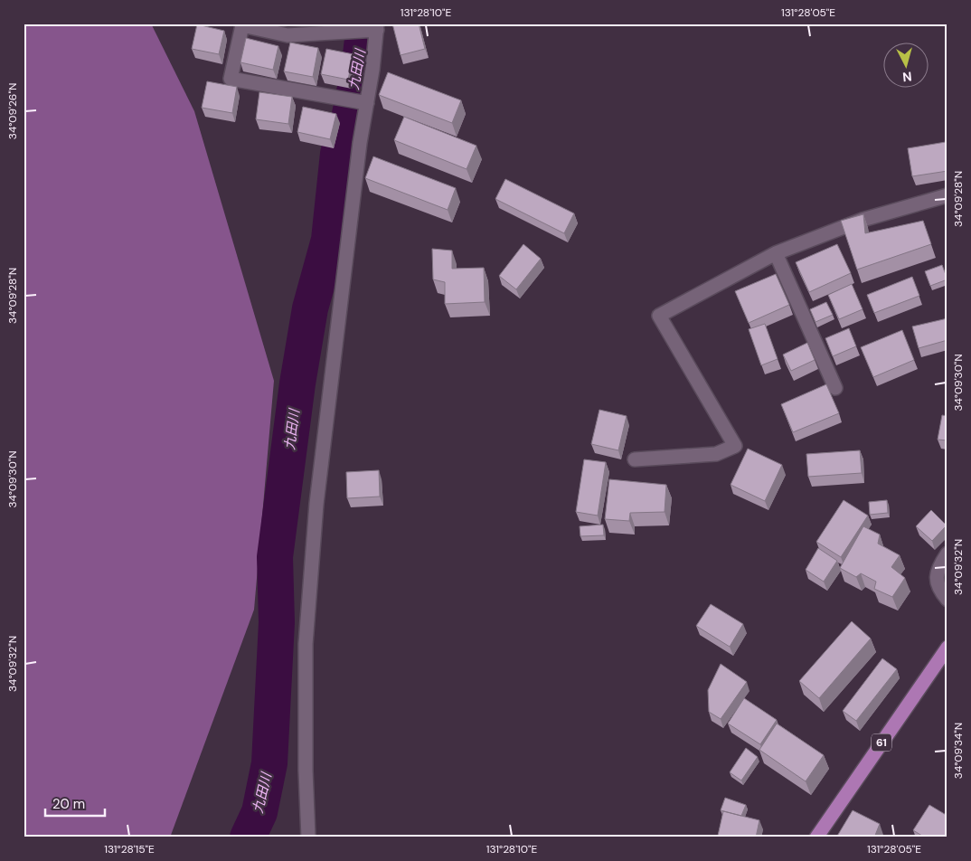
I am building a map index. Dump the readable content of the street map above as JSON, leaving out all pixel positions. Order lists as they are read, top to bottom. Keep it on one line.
{"streets":{"main road":["61"]},"water":["九田川"],"scale_bar":"20 m","north":"bottom","coordinates":["131°28'10\"E","131°28'05\"E","34°09'26\"N","34°09'28\"N","34°09'30\"N","34°09'32\"N","34°09'34\"N","131°28'15\"E"]}
